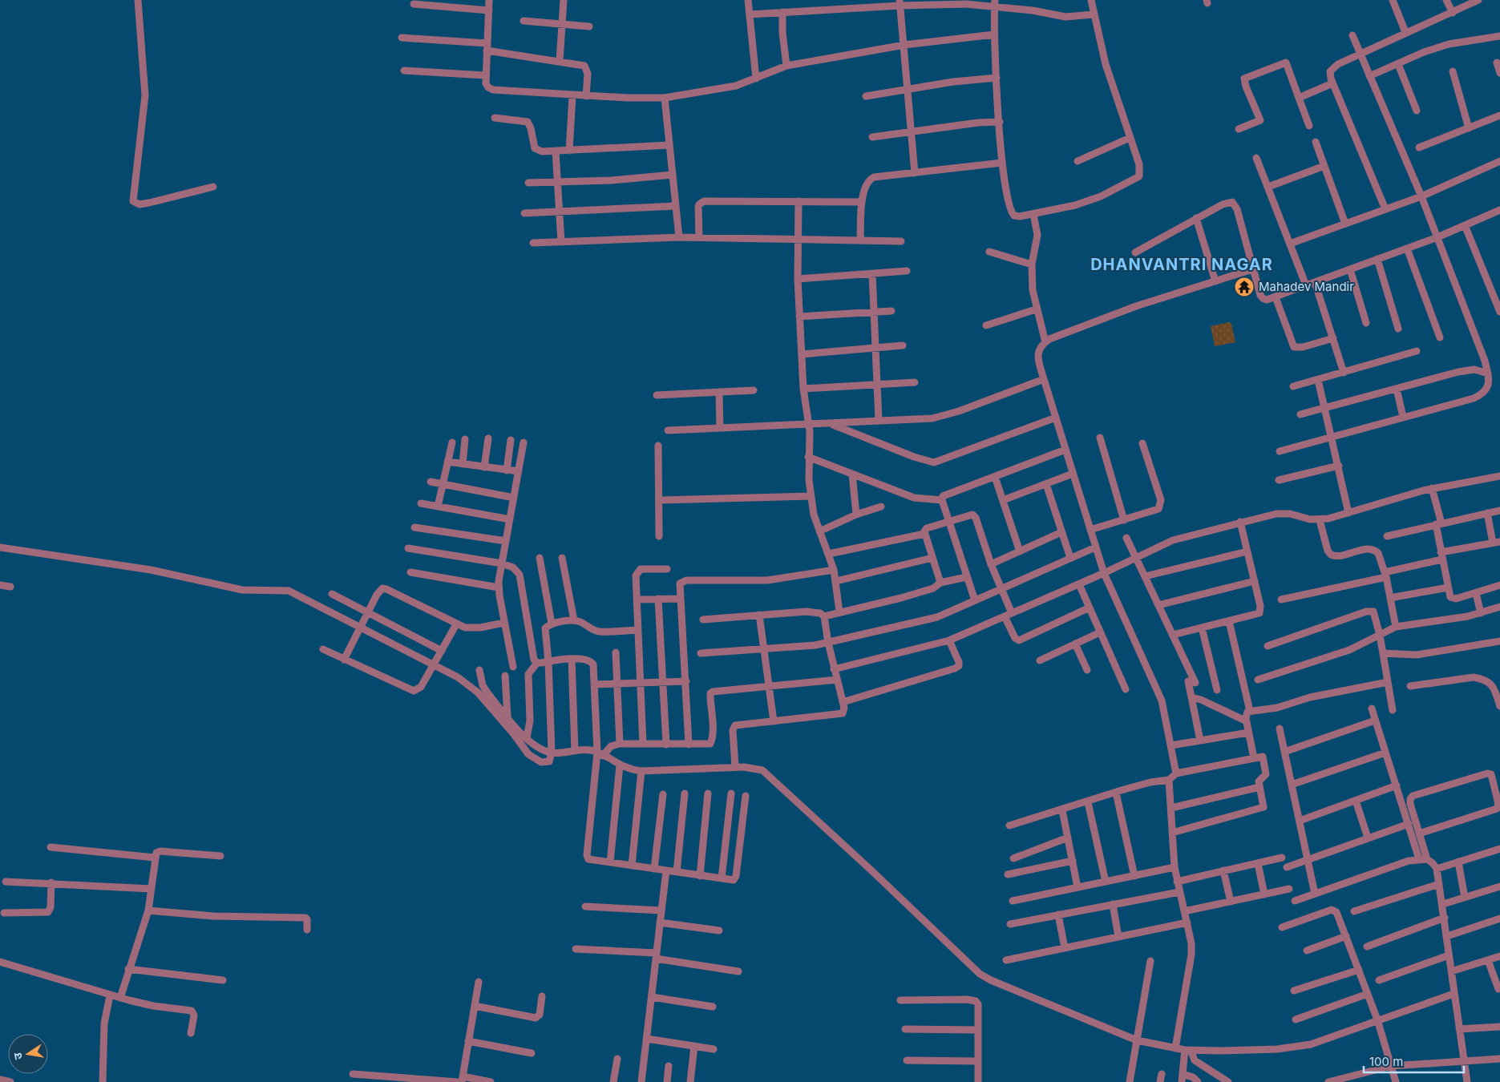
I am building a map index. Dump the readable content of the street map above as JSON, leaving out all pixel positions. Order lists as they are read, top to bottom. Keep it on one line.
{"districts":["DHANVANTRI NAGAR"],"places":{"temple":["Mahadev Mandir"]},"scale_bar":"100 m","north":"left"}
